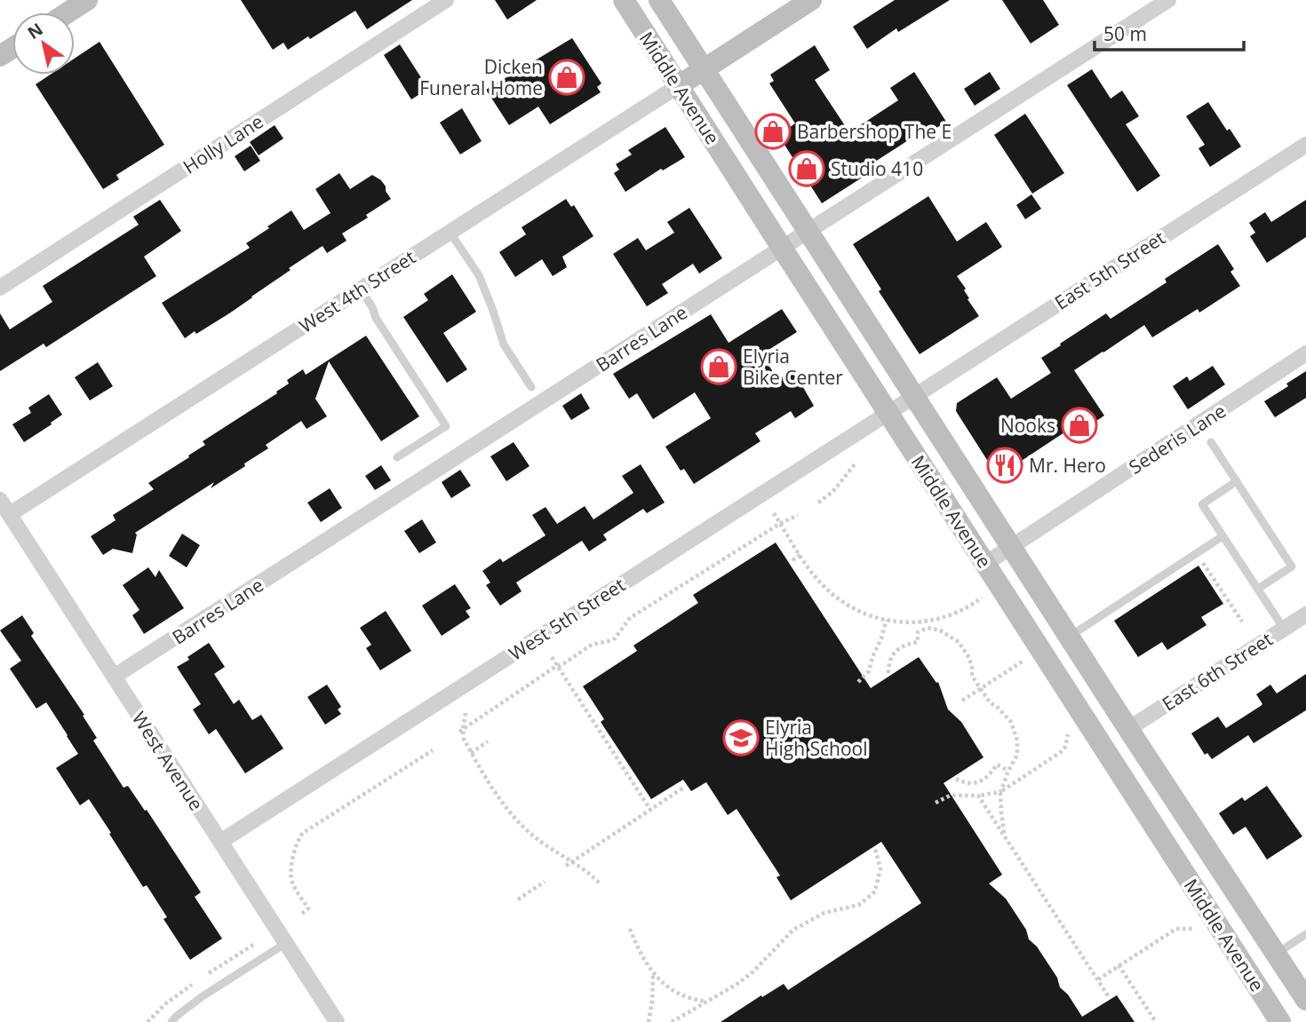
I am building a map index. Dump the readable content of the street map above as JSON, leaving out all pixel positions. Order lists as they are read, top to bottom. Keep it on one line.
{"streets":{"main road":["Middle Avenue","West 4th Street"],"street":["Holly Lane","East 5th Street","Barres Lane","Sederis Lane","West 5th Street","East 6th Street","West Avenue"]},"crossings":[["Middle Avenue","East 5th Street"],["Middle Avenue","West 4th Street"],["Middle Avenue","Barres Lane"],["Middle Avenue","Sederis Lane"],["Middle Avenue","West 5th Street"],["Middle Avenue","East 6th Street"],["East 5th Street","West 5th Street"],["West 4th Street","West Avenue"],["Barres Lane","West Avenue"],["West 5th Street","West Avenue"]],"places":{"shop":["Dicken Funeral Home","Barbershop The E","Studio 410","Elyria Bike Center","Nooks"],"restaurant":["Mr. Hero"],"school or university":["Elyria High School"]},"scale_bar":"50 m","north":"top left"}
